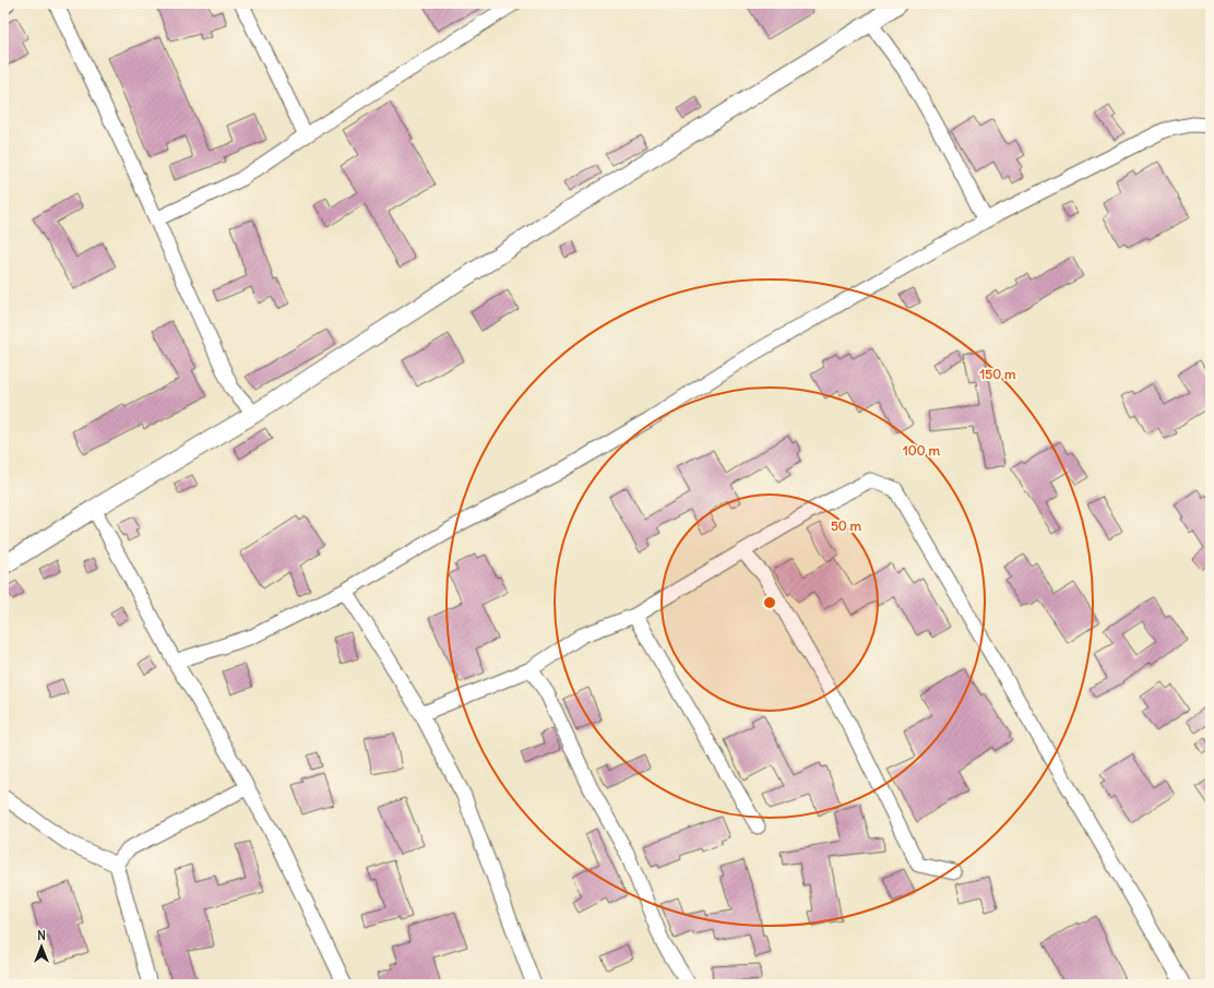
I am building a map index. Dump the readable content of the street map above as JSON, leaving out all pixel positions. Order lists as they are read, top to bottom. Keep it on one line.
{"north":"top","rings":["150 m","100 m","50 m"]}
